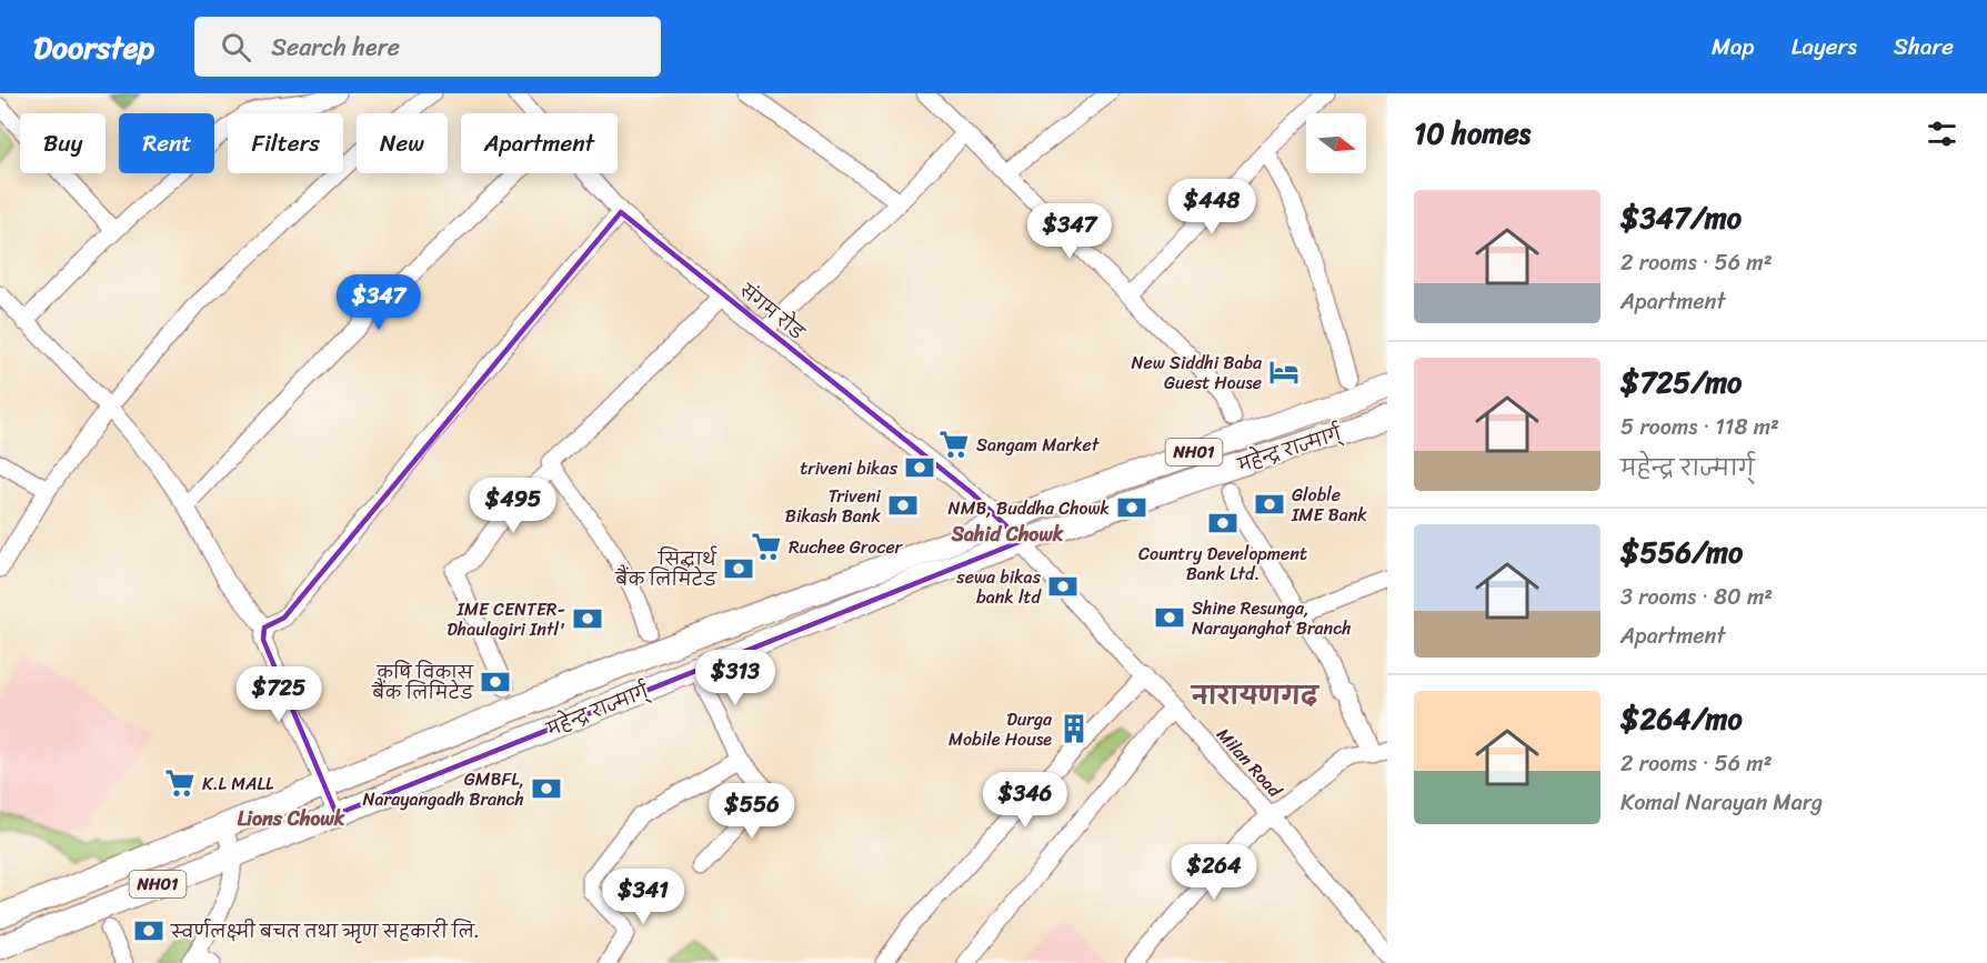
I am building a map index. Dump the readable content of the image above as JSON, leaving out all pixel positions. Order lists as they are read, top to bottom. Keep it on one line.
{"streets":{"highway":["महेन्द्र राज्मार्ग्","NH01"],"street":["संगम रोड","Milan Road"]},"crossings":[["संगम रोड","महेन्द्र राज्मार्ग्"],["संगम रोड","Milan Road"],["महेन्द्र राज्मार्ग्","Milan Road"]],"districts":["Sahid Chowk","नारायणगढ","Lions Chowk"],"places":{"hotel":["New Siddhi Baba Guest House"],"supermarket":["Sangam Market","Ruchee Grocer","K.L MALL"],"bank":["triveni bikas","Globle IME Bank","Triveni Bikash Bank","NMB, Buddha Chowk","Country Development Bank Ltd.","सिद्धार्थ बैंक लिमिटेड","sewa bikas bank ltd","Shine Resunga, Narayanghat Branch","IME CENTER- Dhaulagiri Intl'","कृषि विकास बैंक लिमिटेड","GMBFL, Narayangadh Branch","स्वर्णलक्ष्मी बचत तथा ऋण सहकारी लि."],"building":["Durga Mobile House"]},"north":"right","page":{"header":"Doorstep","search":"Search here","nav":["Map","Layers","Share"],"heading":"10 homes","chip":["Buy","Rent","Filters","New","Apartment"],"list":[{"name":"$347/mo","note":"2 rooms · 56 m² · Apartment"},{"name":"$725/mo","note":"5 rooms · 118 m² · महेन्द्र राज्मार्ग्"},{"name":"$556/mo","note":"3 rooms · 80 m² · Apartment"},{"name":"$264/mo","note":"2 rooms · 56 m² · Komal Narayan Marg"}],"price":["$448","$347","$347","$495","$313","$725","$346","$556","$264","$341"]}}
